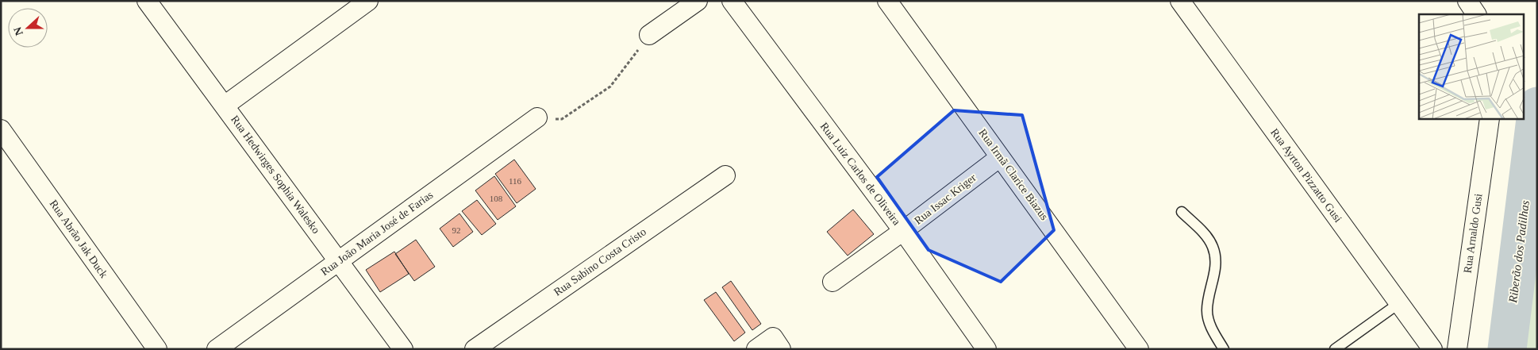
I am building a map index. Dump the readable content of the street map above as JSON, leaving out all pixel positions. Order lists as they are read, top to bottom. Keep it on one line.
{"streets":{"street":["Rua Luiz Carlos de Oliveira","Rua Hedwirges Sophia Walesko","Rua Irmã Clarice Biazus","Rua Ayrton Pizzatto Gusi","Rua Issac Kriger","Rua João Maria José de Farias","Rua Arnaldo Gusi","Rua Abrão Jak Duck","Rua Sabino Costa Cristo"]},"crossings":[["Rua Luiz Carlos de Oliveira","Rua Issac Kriger"],["Rua Hedwirges Sophia Walesko","Rua João Maria José de Farias"],["Rua Irmã Clarice Biazus","Rua Issac Kriger"]],"water":["Riberão dos Padilhas"],"house_numbers":["116","108","92"],"north":"left"}
